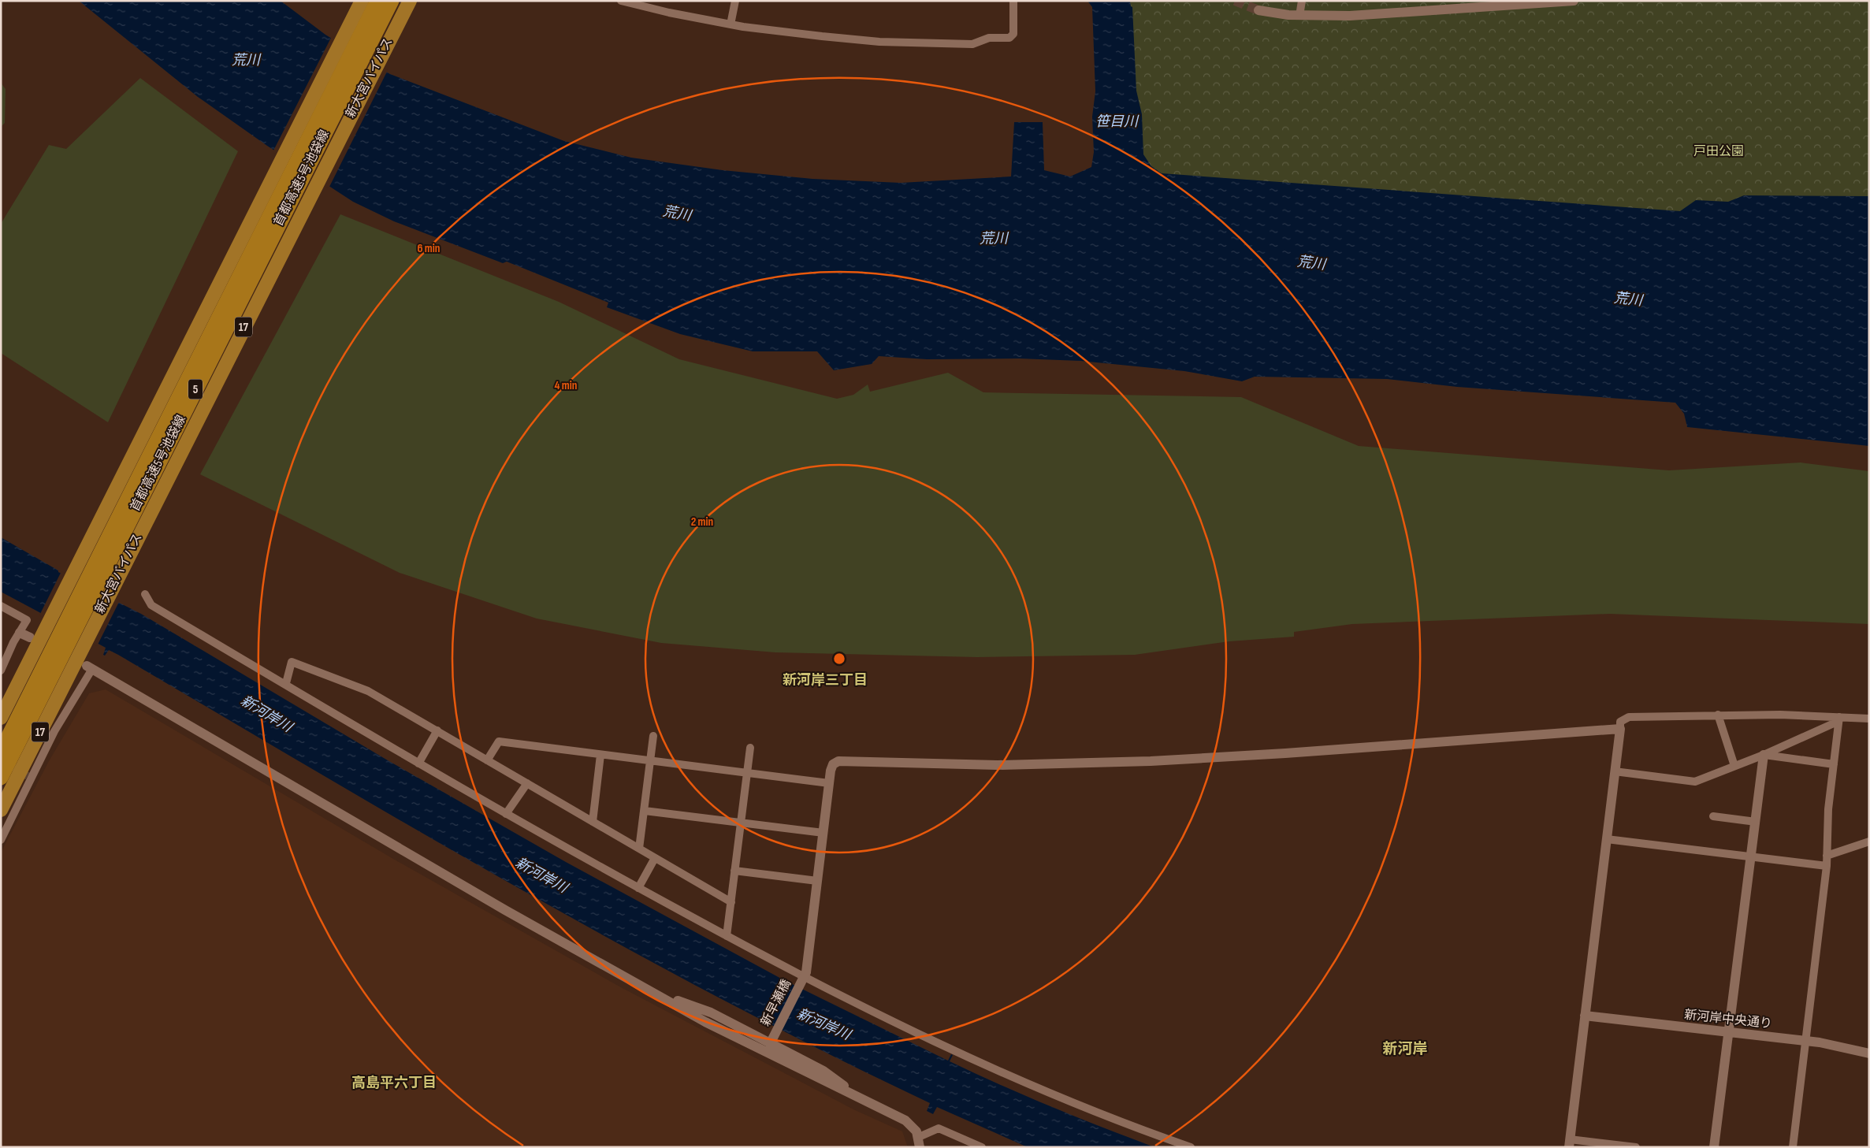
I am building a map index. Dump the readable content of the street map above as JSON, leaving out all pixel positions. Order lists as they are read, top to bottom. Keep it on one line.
{"streets":{"highway":["新大宮バイパス","首都高速5号池袋線","17","5"],"street":["新早瀬橋","新河岸中央通り"]},"districts":["新河岸三丁目","新河岸","高島平六丁目"],"water":["荒川","笹目川","新河岸川"],"parks":["戸田公園"],"rings":["6 min","4 min","2 min"]}
